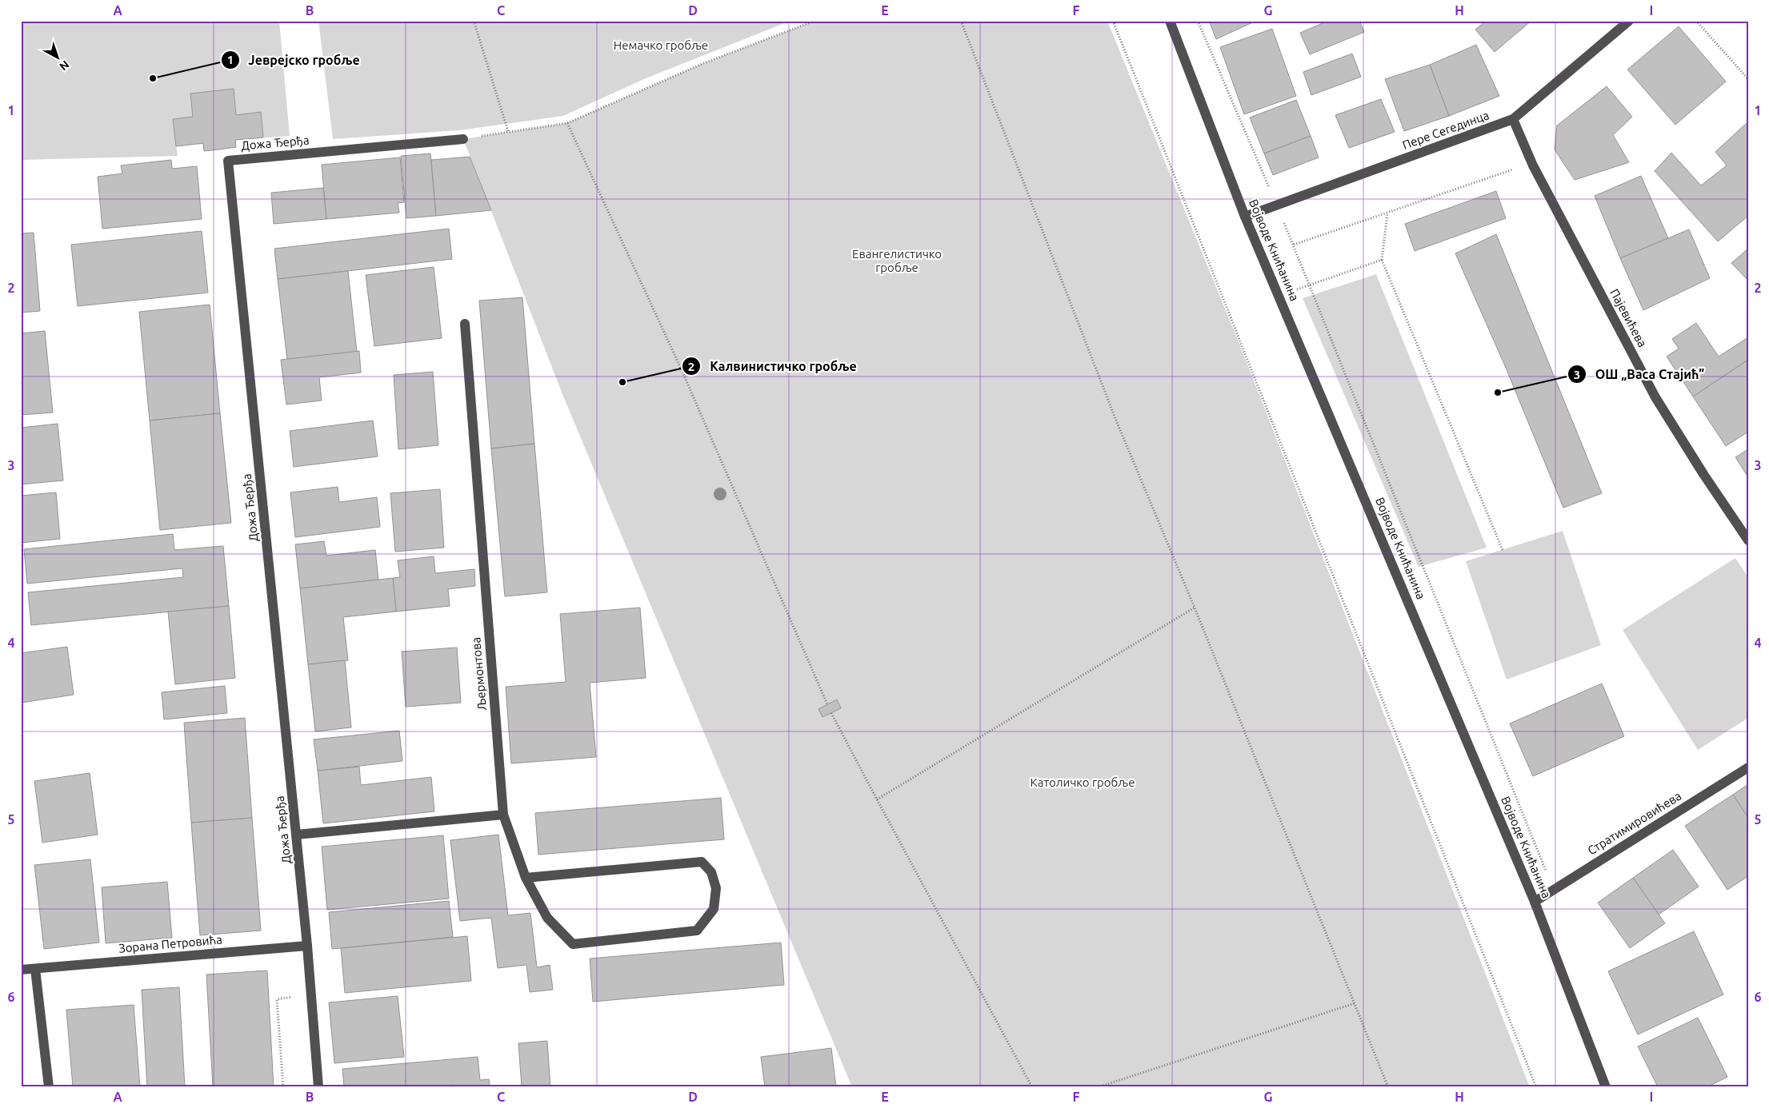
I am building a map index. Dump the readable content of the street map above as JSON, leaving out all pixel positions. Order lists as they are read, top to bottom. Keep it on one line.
{"streets":{"street":["Пере Сегединца","Дожа Ђерђа","Војводе Книћанина","Пајевићева","Љермонтова","Стратимировићева","Зорана Петровића"]},"crossings":[["Пере Сегединца","Војводе Книћанина"],["Пере Сегединца","Пајевићева"],["Дожа Ђерђа","Зорана Петровића"],["Војводе Книћанина","Стратимировићева"]],"parks":["Немачко гробље","Евангелистичко гробље","Католичко гробље"],"places":["Јеврејско гробље","Калвинистичко гробље","ОШ „Васа Стајић”"],"north":"bottom right","grid":{"columns":["A","B","C","D","E","F","G","H","I"],"rows":["1","2","3","4","5","6"]}}
